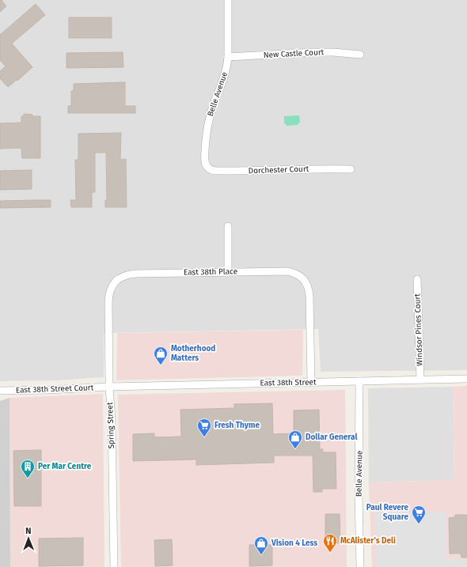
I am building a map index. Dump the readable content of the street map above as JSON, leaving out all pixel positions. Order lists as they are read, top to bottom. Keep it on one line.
{"streets":{"street":["New Castle Court","Belle Avenue","Dorchester Court","East 38th Place","Windsor Pines Court","East 38th Street","East 38th Street Court","Spring Street"]},"crossings":[["New Castle Court","Belle Avenue"],["Belle Avenue","Dorchester Court"],["Belle Avenue","East 38th Street"],["East 38th Place","East 38th Street"],["East 38th Place","Spring Street"],["Windsor Pines Court","East 38th Street"],["East 38th Street","East 38th Street Court"],["East 38th Street","Spring Street"],["East 38th Street Court","Spring Street"]],"places":{"shop":["Motherhood Matters","Dollar General","Vision 4 Less"],"supermarket":["Fresh Thyme","Paul Revere Square"],"building":["Per Mar Centre"],"restaurant":["McAlister's Deli"]},"north":"top"}
